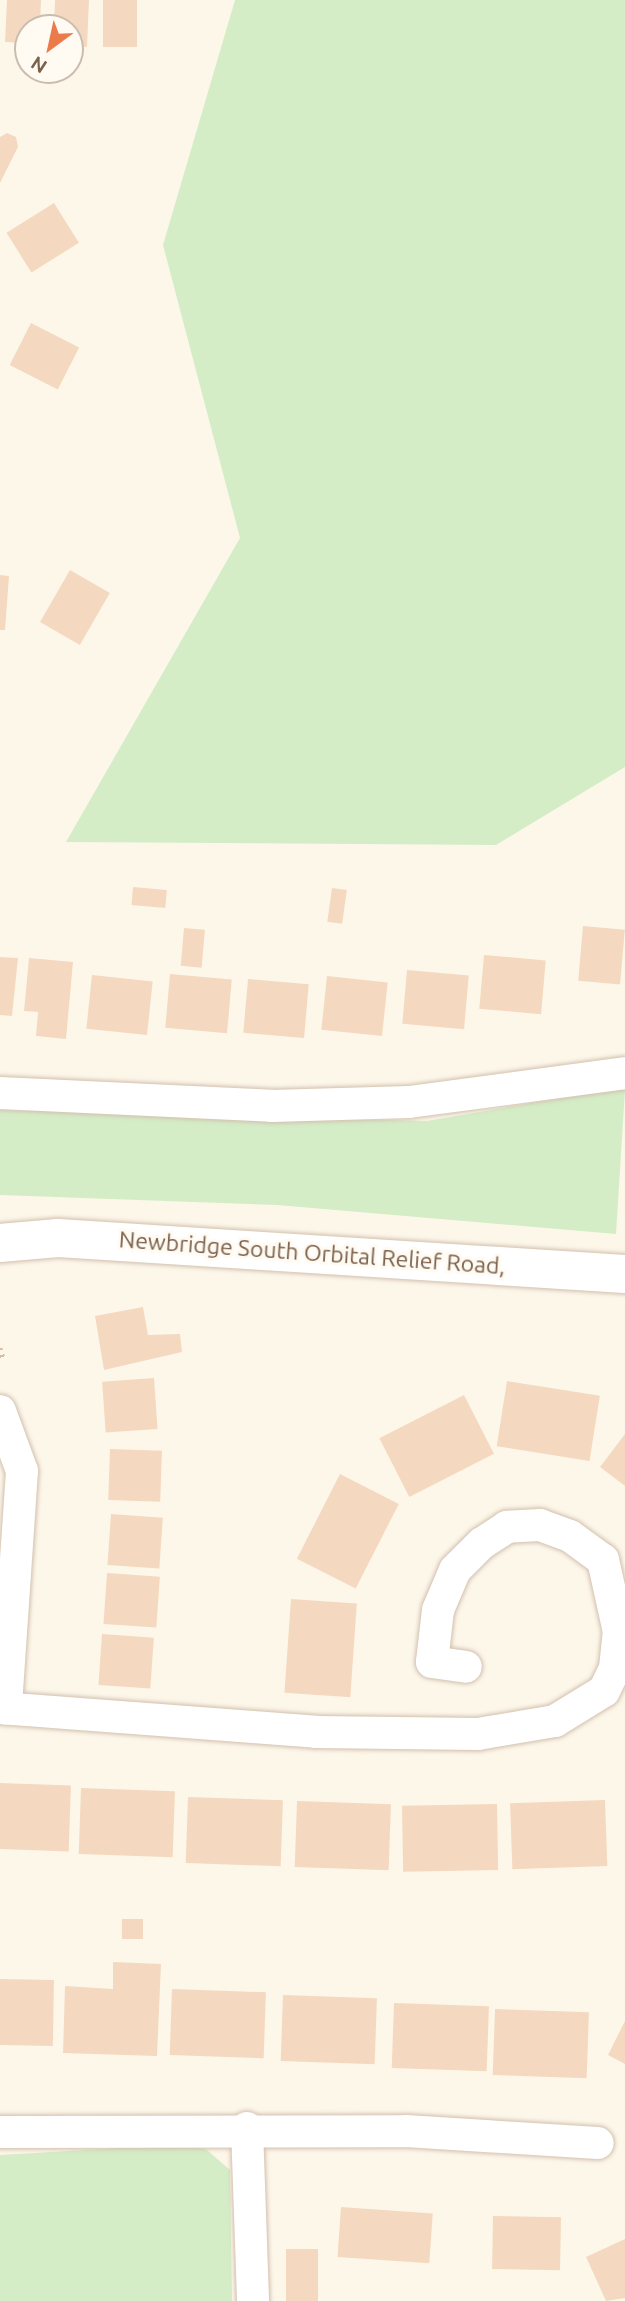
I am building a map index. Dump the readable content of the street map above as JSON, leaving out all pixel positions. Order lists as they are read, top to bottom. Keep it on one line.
{"streets":{"street":["Newbridge South Orbital Relief Road,"]},"north":"bottom left"}
